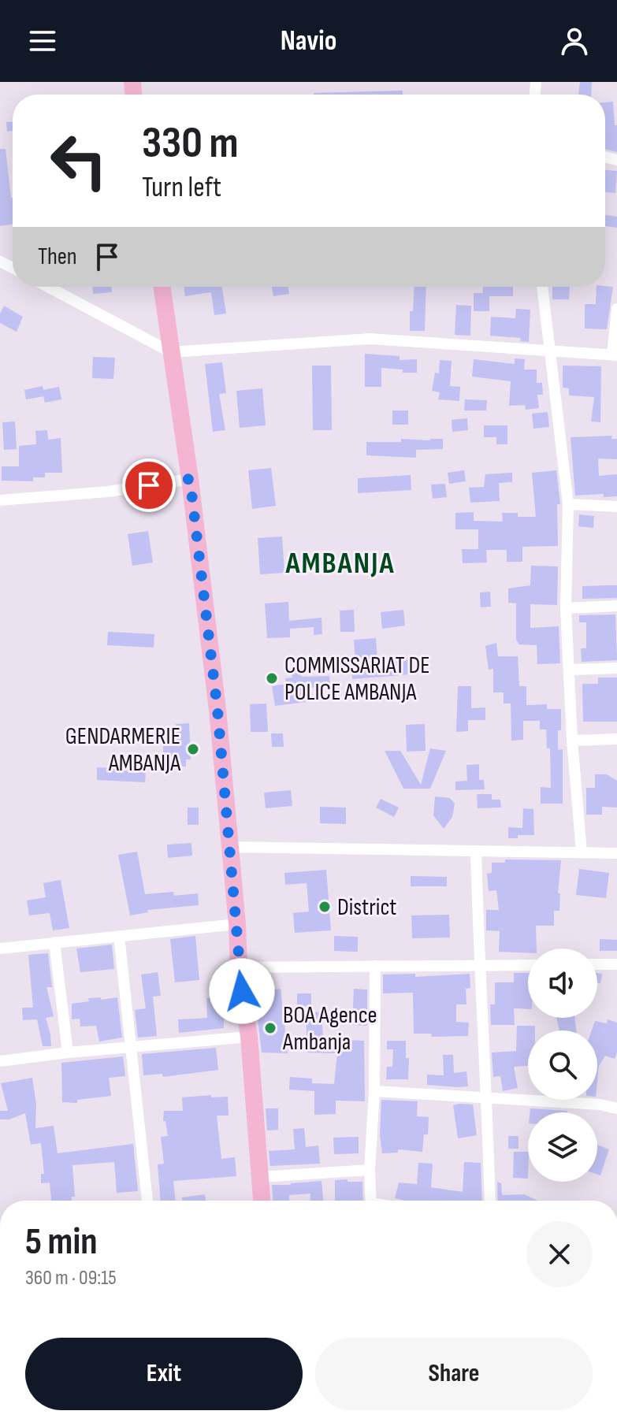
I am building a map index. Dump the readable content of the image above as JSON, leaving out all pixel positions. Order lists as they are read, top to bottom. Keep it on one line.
{"districts":["AMBANJA"],"places":["COMMISSARIAT DE POLICE AMBANJA","GENDARMERIE AMBANJA","District","BOA Agence Ambanja"],"page":{"header":"Navio","turn":["330 m","Turn left"],"then":"Then","heading":["5 min","360 m · 09:15"],"buttons":["Exit","Share"]}}
